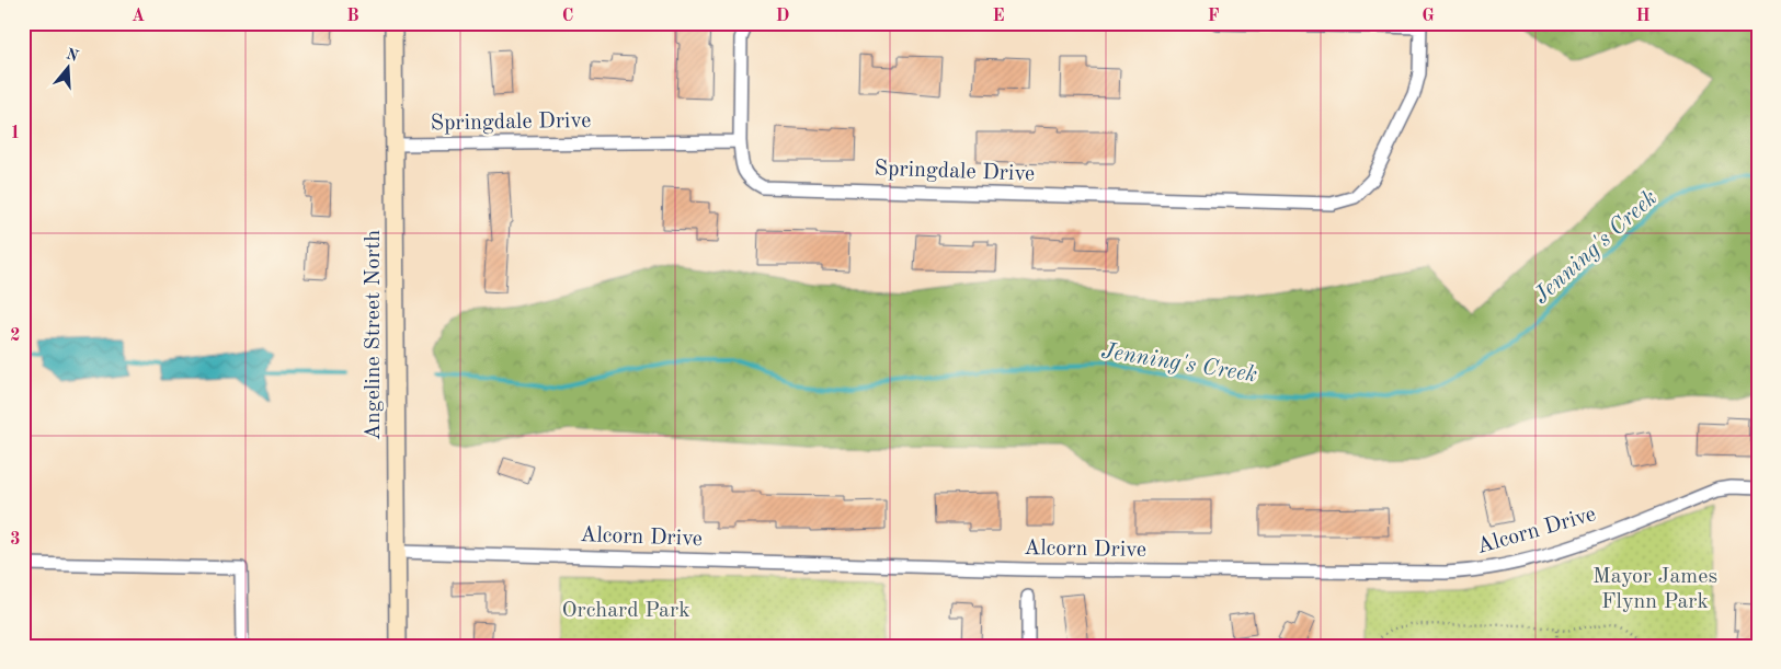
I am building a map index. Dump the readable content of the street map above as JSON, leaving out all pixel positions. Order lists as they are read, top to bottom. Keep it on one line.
{"streets":{"main road":["Angeline Street North"],"street":["Springdale Drive","Alcorn Drive"]},"crossings":[["Springdale Drive","Angeline Street North"],["Angeline Street North","Alcorn Drive"]],"water":["Jenning's Creek"],"parks":["Mayor James Flynn Park","Orchard Park"],"north":"top","grid":{"columns":["A","B","C","D","E","F","G","H"],"rows":["1","2","3"]}}
